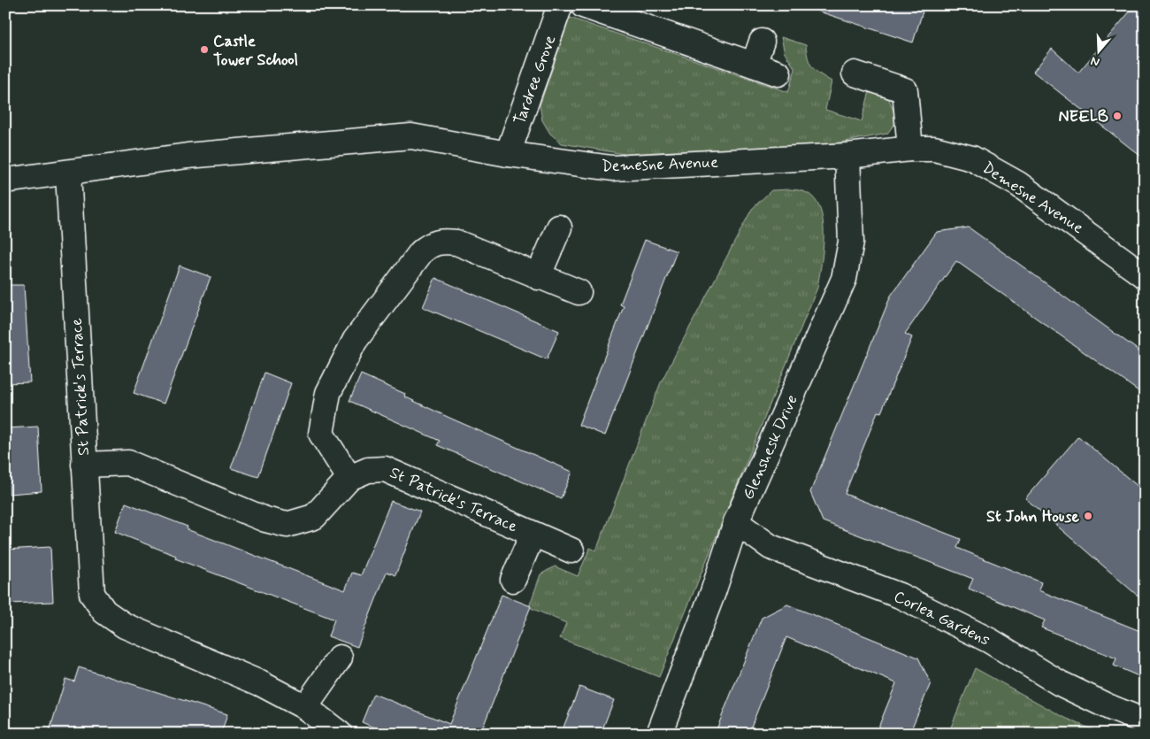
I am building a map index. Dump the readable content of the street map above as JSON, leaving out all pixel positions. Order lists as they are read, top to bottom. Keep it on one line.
{"streets":{"street":["Tardree Grove","Demesne Avenue","St Patrick's Terrace","Glenshesk Drive","Corlea Gardens"]},"crossings":[["Tardree Grove","Demesne Avenue"],["Demesne Avenue","St Patrick's Terrace"],["Demesne Avenue","Glenshesk Drive"],["Glenshesk Drive","Corlea Gardens"]],"places":["Castle Tower School","NEELB","St John House"],"north":"bottom"}
